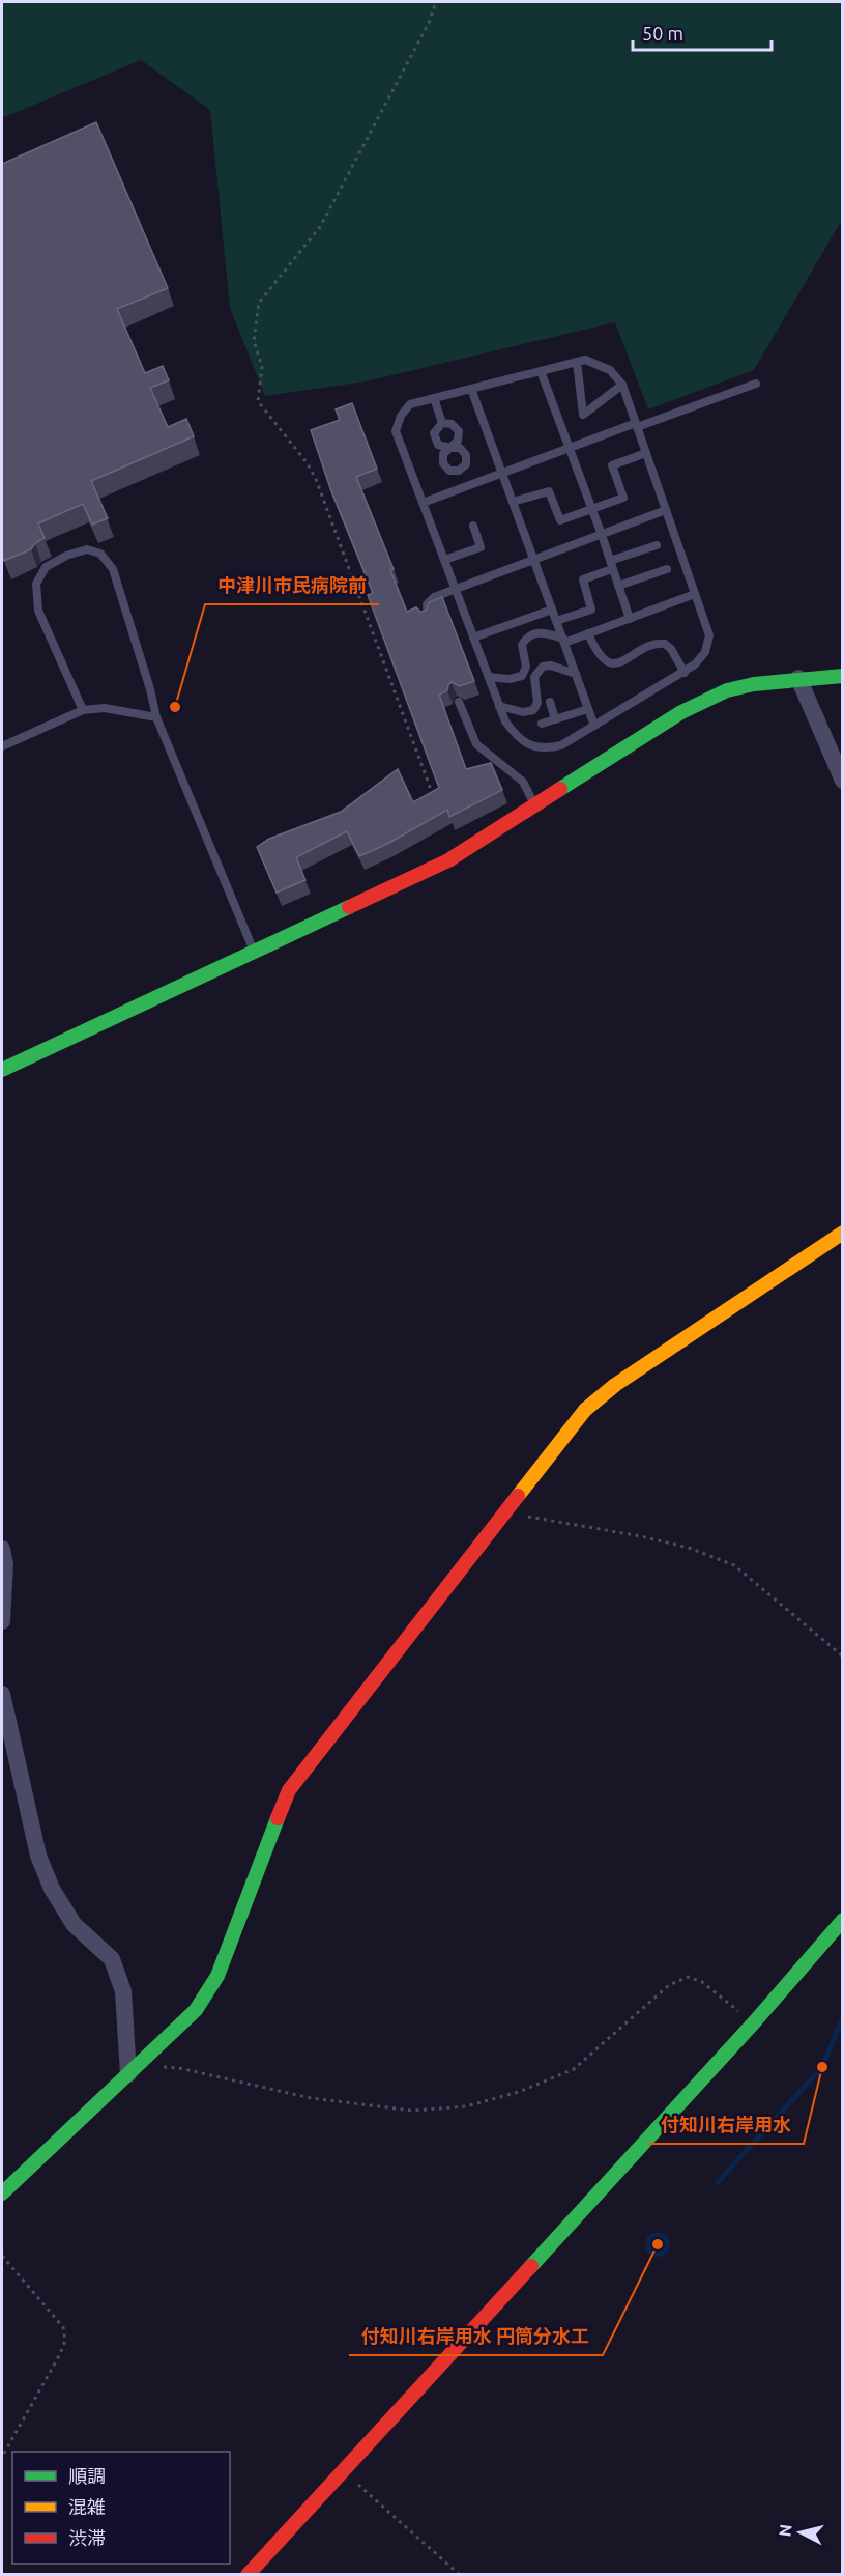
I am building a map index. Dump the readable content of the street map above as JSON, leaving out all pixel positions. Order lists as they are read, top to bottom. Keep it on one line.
{"places":["中津川市民病院前","付知川右岸用水","付知川右岸用水 円筒分水工"],"legend":["順調","混雑","渋滞"],"scale_bar":"50 m","north":"left"}
